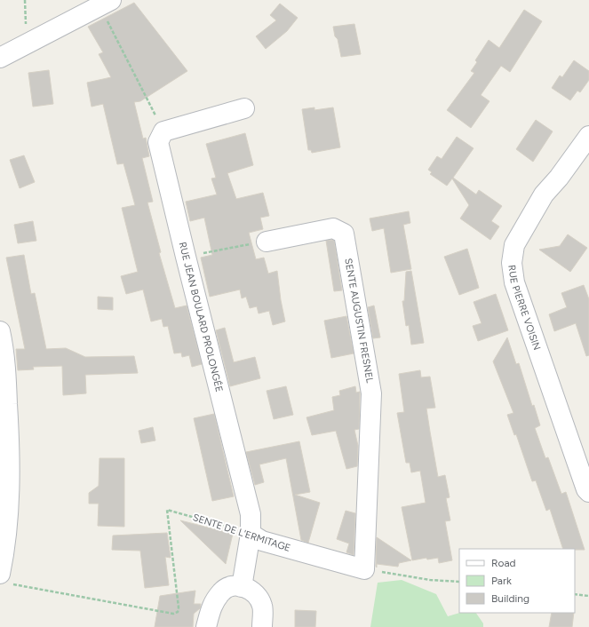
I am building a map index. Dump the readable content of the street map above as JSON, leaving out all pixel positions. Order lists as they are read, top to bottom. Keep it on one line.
{"streets":{"street":["RUE PIERRE VOISIN","RUE JEAN BOULARD PROLONGÉE","SENTE AUGUSTIN FRESNEL","SENTE DE L'ERMITAGE"]},"crossings":[["RUE JEAN BOULARD PROLONGÉE","SENTE DE L'ERMITAGE"],["SENTE AUGUSTIN FRESNEL","SENTE DE L'ERMITAGE"]],"legend":["Road","Park","Building"]}
